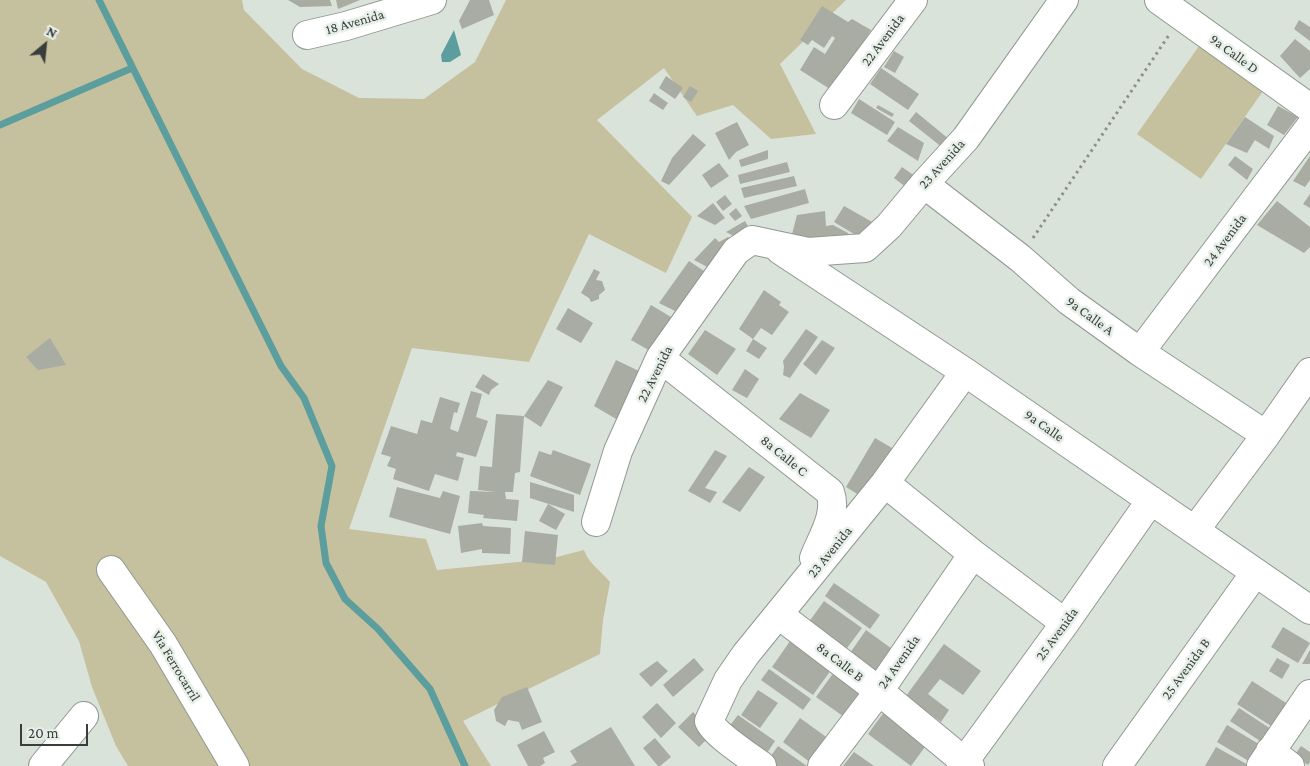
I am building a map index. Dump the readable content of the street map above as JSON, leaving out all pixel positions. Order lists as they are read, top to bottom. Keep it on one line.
{"streets":{"street":["18 Avenida","22 Avenida","9a Calle D","23 Avenida","24 Avenida","9a Calle A","9a Calle","8a Calle C","25 Avenida","8a Calle B","Via Ferrocarril","25 Avenida B"]},"crossings":[["22 Avenida","23 Avenida"],["22 Avenida","9a Calle"],["22 Avenida","8a Calle C"],["23 Avenida","9a Calle A"],["23 Avenida","9a Calle"],["23 Avenida","8a Calle C"],["23 Avenida","8a Calle B"],["24 Avenida","9a Calle A"],["24 Avenida","8a Calle B"],["9a Calle","25 Avenida"],["9a Calle","25 Avenida B"],["25 Avenida","8a Calle B"]],"scale_bar":"20 m","north":"top right"}
